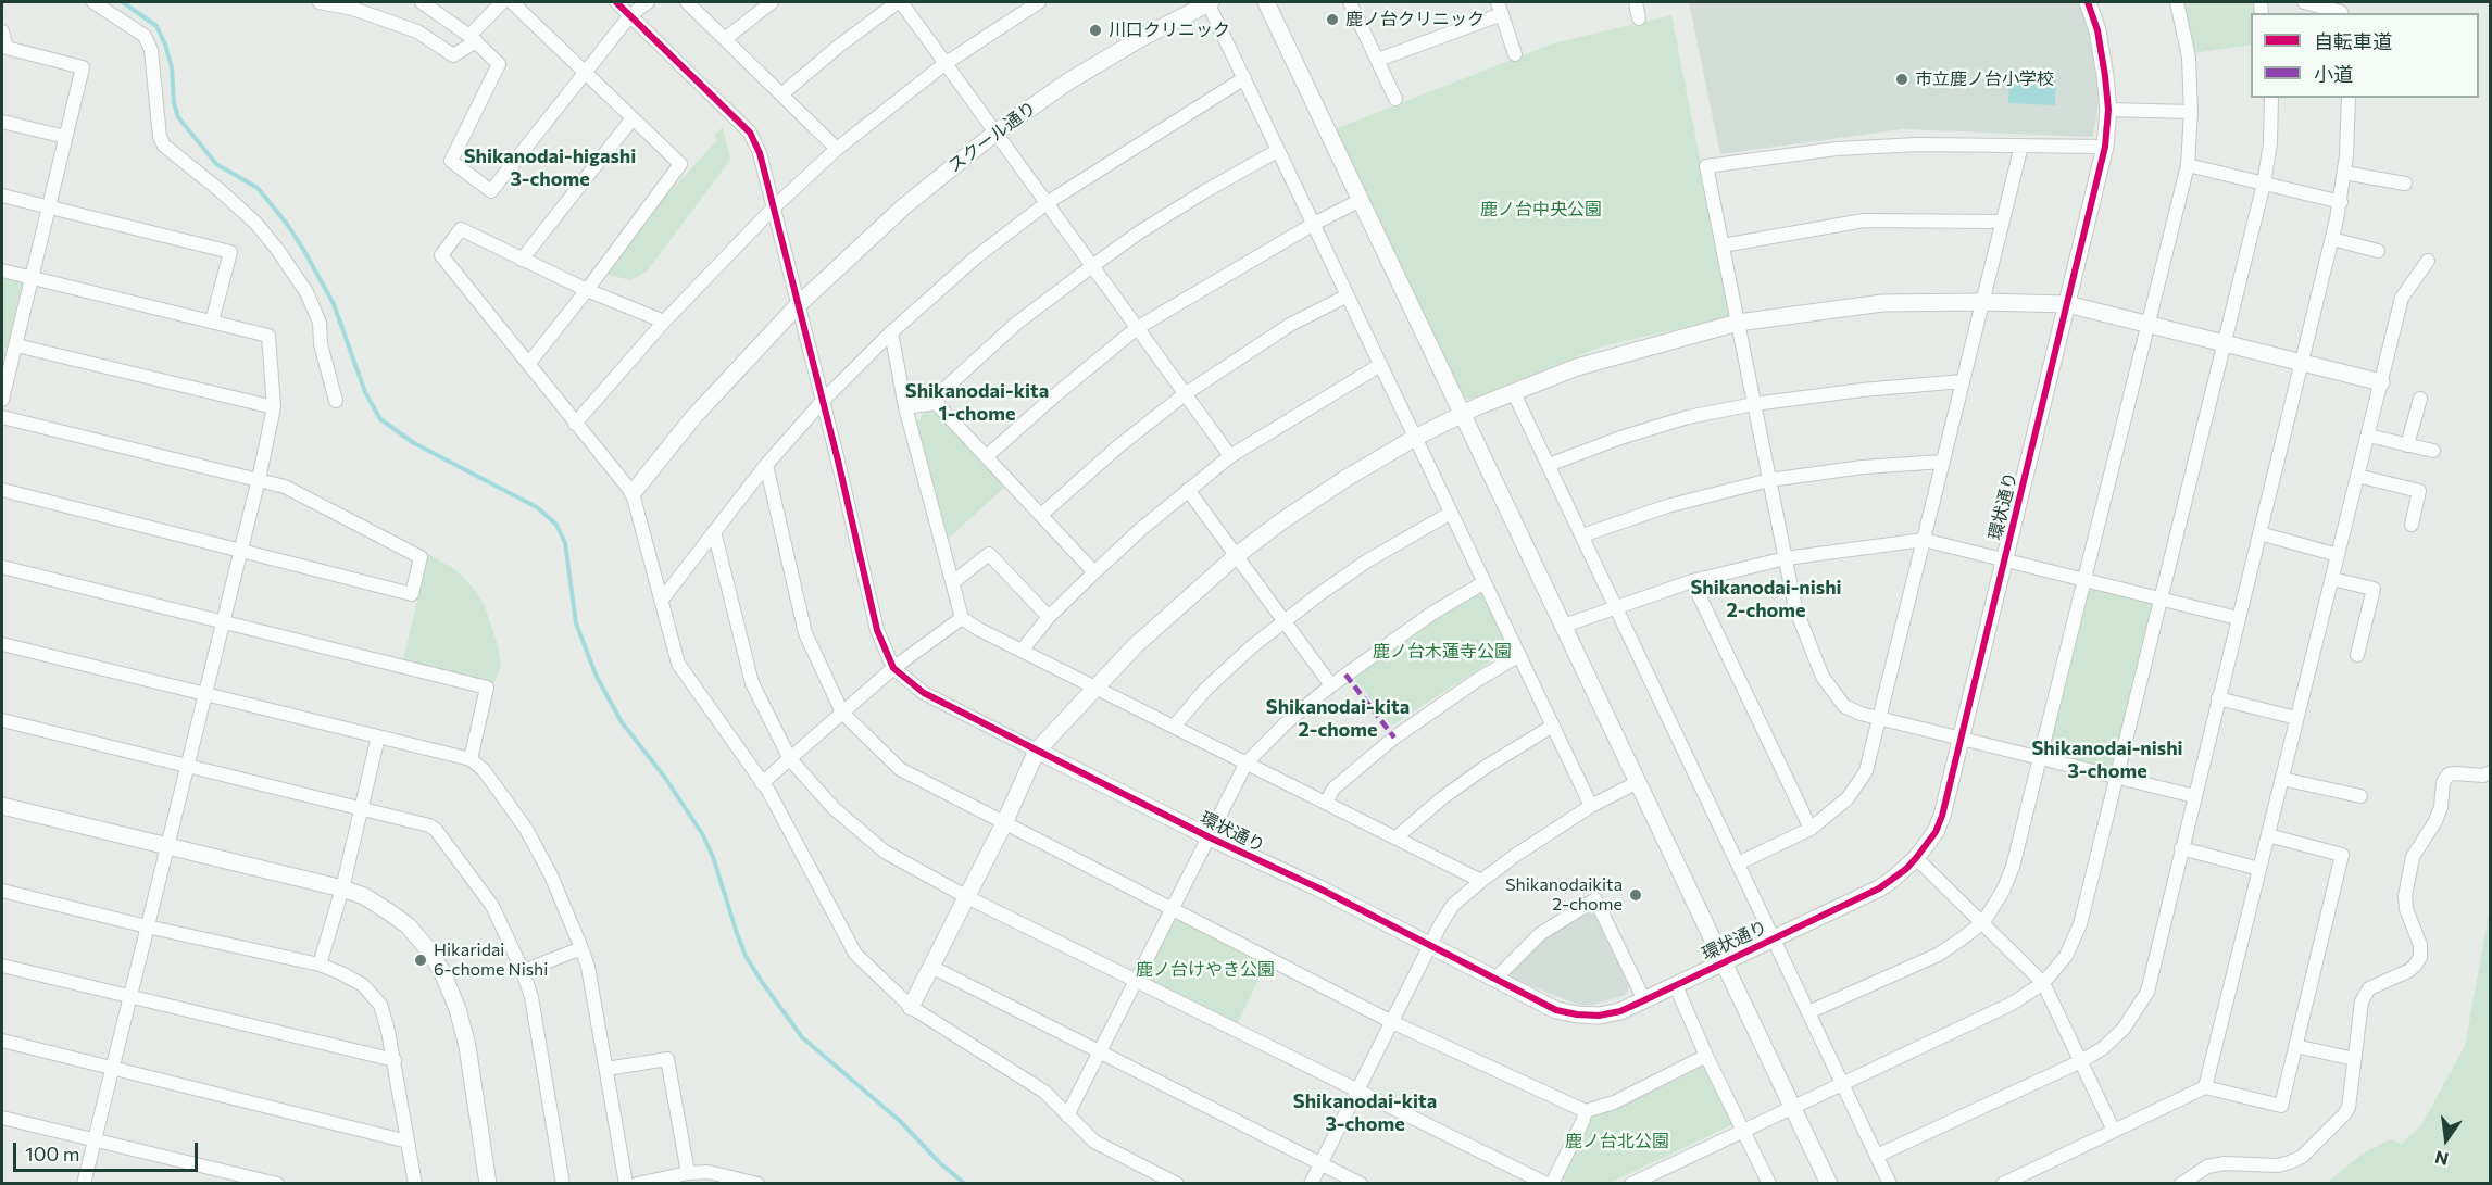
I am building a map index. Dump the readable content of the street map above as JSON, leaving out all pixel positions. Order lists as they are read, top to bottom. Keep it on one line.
{"streets":{"street":["スクール通り","環状通り"]},"districts":["Shikanodai-higashi 3-chome","Shikanodai-kita 1-chome","Shikanodai-nishi 2-chome","Shikanodai-kita 2-chome","Shikanodai-nishi 3-chome","Shikanodai-kita 3-chome"],"parks":["鹿ノ台中央公園","鹿ノ台木蓮寺公園","鹿ノ台けやき公園","鹿ノ台北公園"],"places":["鹿ノ台クリニック","川口クリニック","市立鹿ノ台小学校","Shikanodaikita 2-chome","Hikaridai 6-chome Nishi"],"legend":["自転車道","小道"],"scale_bar":"100 m","north":"bottom"}
